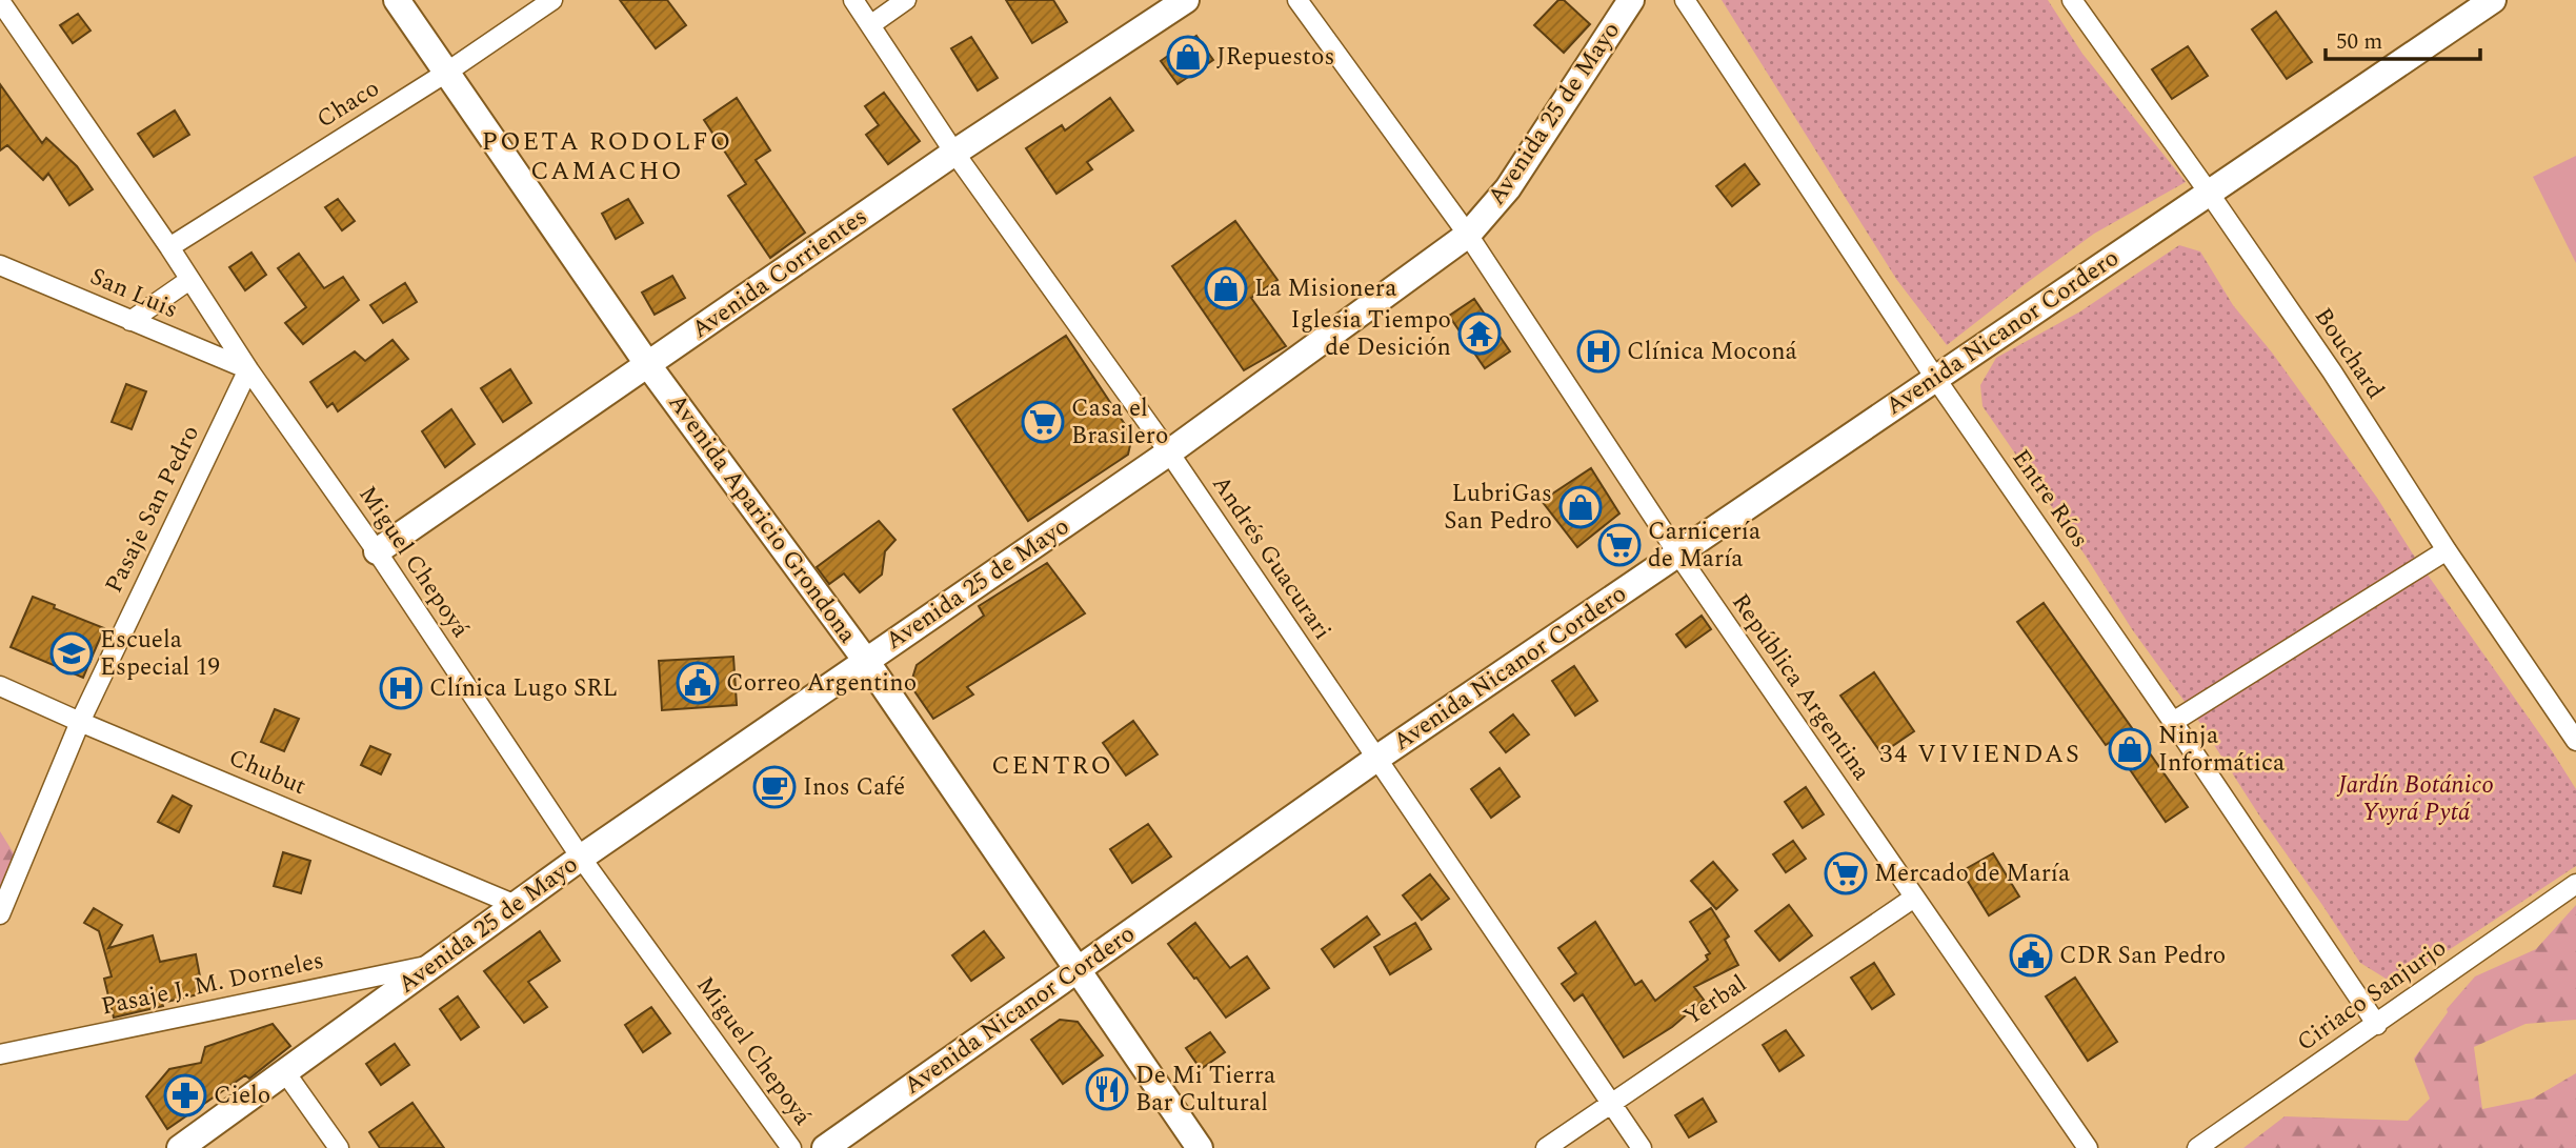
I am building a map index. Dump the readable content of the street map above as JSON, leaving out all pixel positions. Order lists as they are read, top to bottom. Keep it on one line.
{"streets":{"main road":["Avenida 25 de Mayo","Avenida Corrientes","Avenida Nicanor Cordero","Avenida Aparicio Grondona"],"street":["Chaco","San Luis","Bouchard","Entre Ríos","Pasaje San Pedro","Andrés Guacurari","Miguel Chepoyá","República Argentina","Chubut","Pasaje J. M. Dorneles","Ciriaco Sanjurjo","Yerbal"]},"crossings":[["Chaco","Avenida Aparicio Grondona"],["Chaco","Miguel Chepoyá"],["Avenida 25 de Mayo","Avenida Aparicio Grondona"],["Avenida 25 de Mayo","Andrés Guacurari"],["Avenida 25 de Mayo","Miguel Chepoyá"],["Avenida 25 de Mayo","República Argentina"],["Avenida 25 de Mayo","Chubut"],["Avenida 25 de Mayo","Pasaje J. M. Dorneles"],["Avenida Corrientes","Avenida Aparicio Grondona"],["Avenida Corrientes","Andrés Guacurari"],["Avenida Corrientes","Miguel Chepoyá"],["San Luis","Pasaje San Pedro"],["San Luis","Miguel Chepoyá"],["Avenida Nicanor Cordero","Bouchard"],["Avenida Nicanor Cordero","Entre Ríos"],["Avenida Nicanor Cordero","Avenida Aparicio Grondona"],["Avenida Nicanor Cordero","Andrés Guacurari"],["Avenida Nicanor Cordero","República Argentina"],["Entre Ríos","Ciriaco Sanjurjo"],["Pasaje San Pedro","Miguel Chepoyá"],["Pasaje San Pedro","Chubut"],["Andrés Guacurari","Yerbal"],["República Argentina","Yerbal"]],"districts":["POETA RODOLFO CAMACHO","34 VIVIENDAS","CENTRO"],"parks":["Jardín Botánico Yvyrá Pytá"],"places":{"shop":["JRepuestos","La Misionera","LubriGas San Pedro","Ninja Informática"],"temple":["Iglesia Tiempo de Desición"],"hospital":["Clínica Moconá","Clínica Lugo SRL"],"supermarket":["Casa el Brasilero","Carnicería de María","Mercado de María"],"school or university":["Escuela Especial 19"],"public building":["Correo Argentino","CDR San Pedro"],"cafe":["Inos Café"],"restaurant":["De Mi Tierra Bar Cultural"],"pharmacy":["Cielo"]},"scale_bar":"50 m"}
